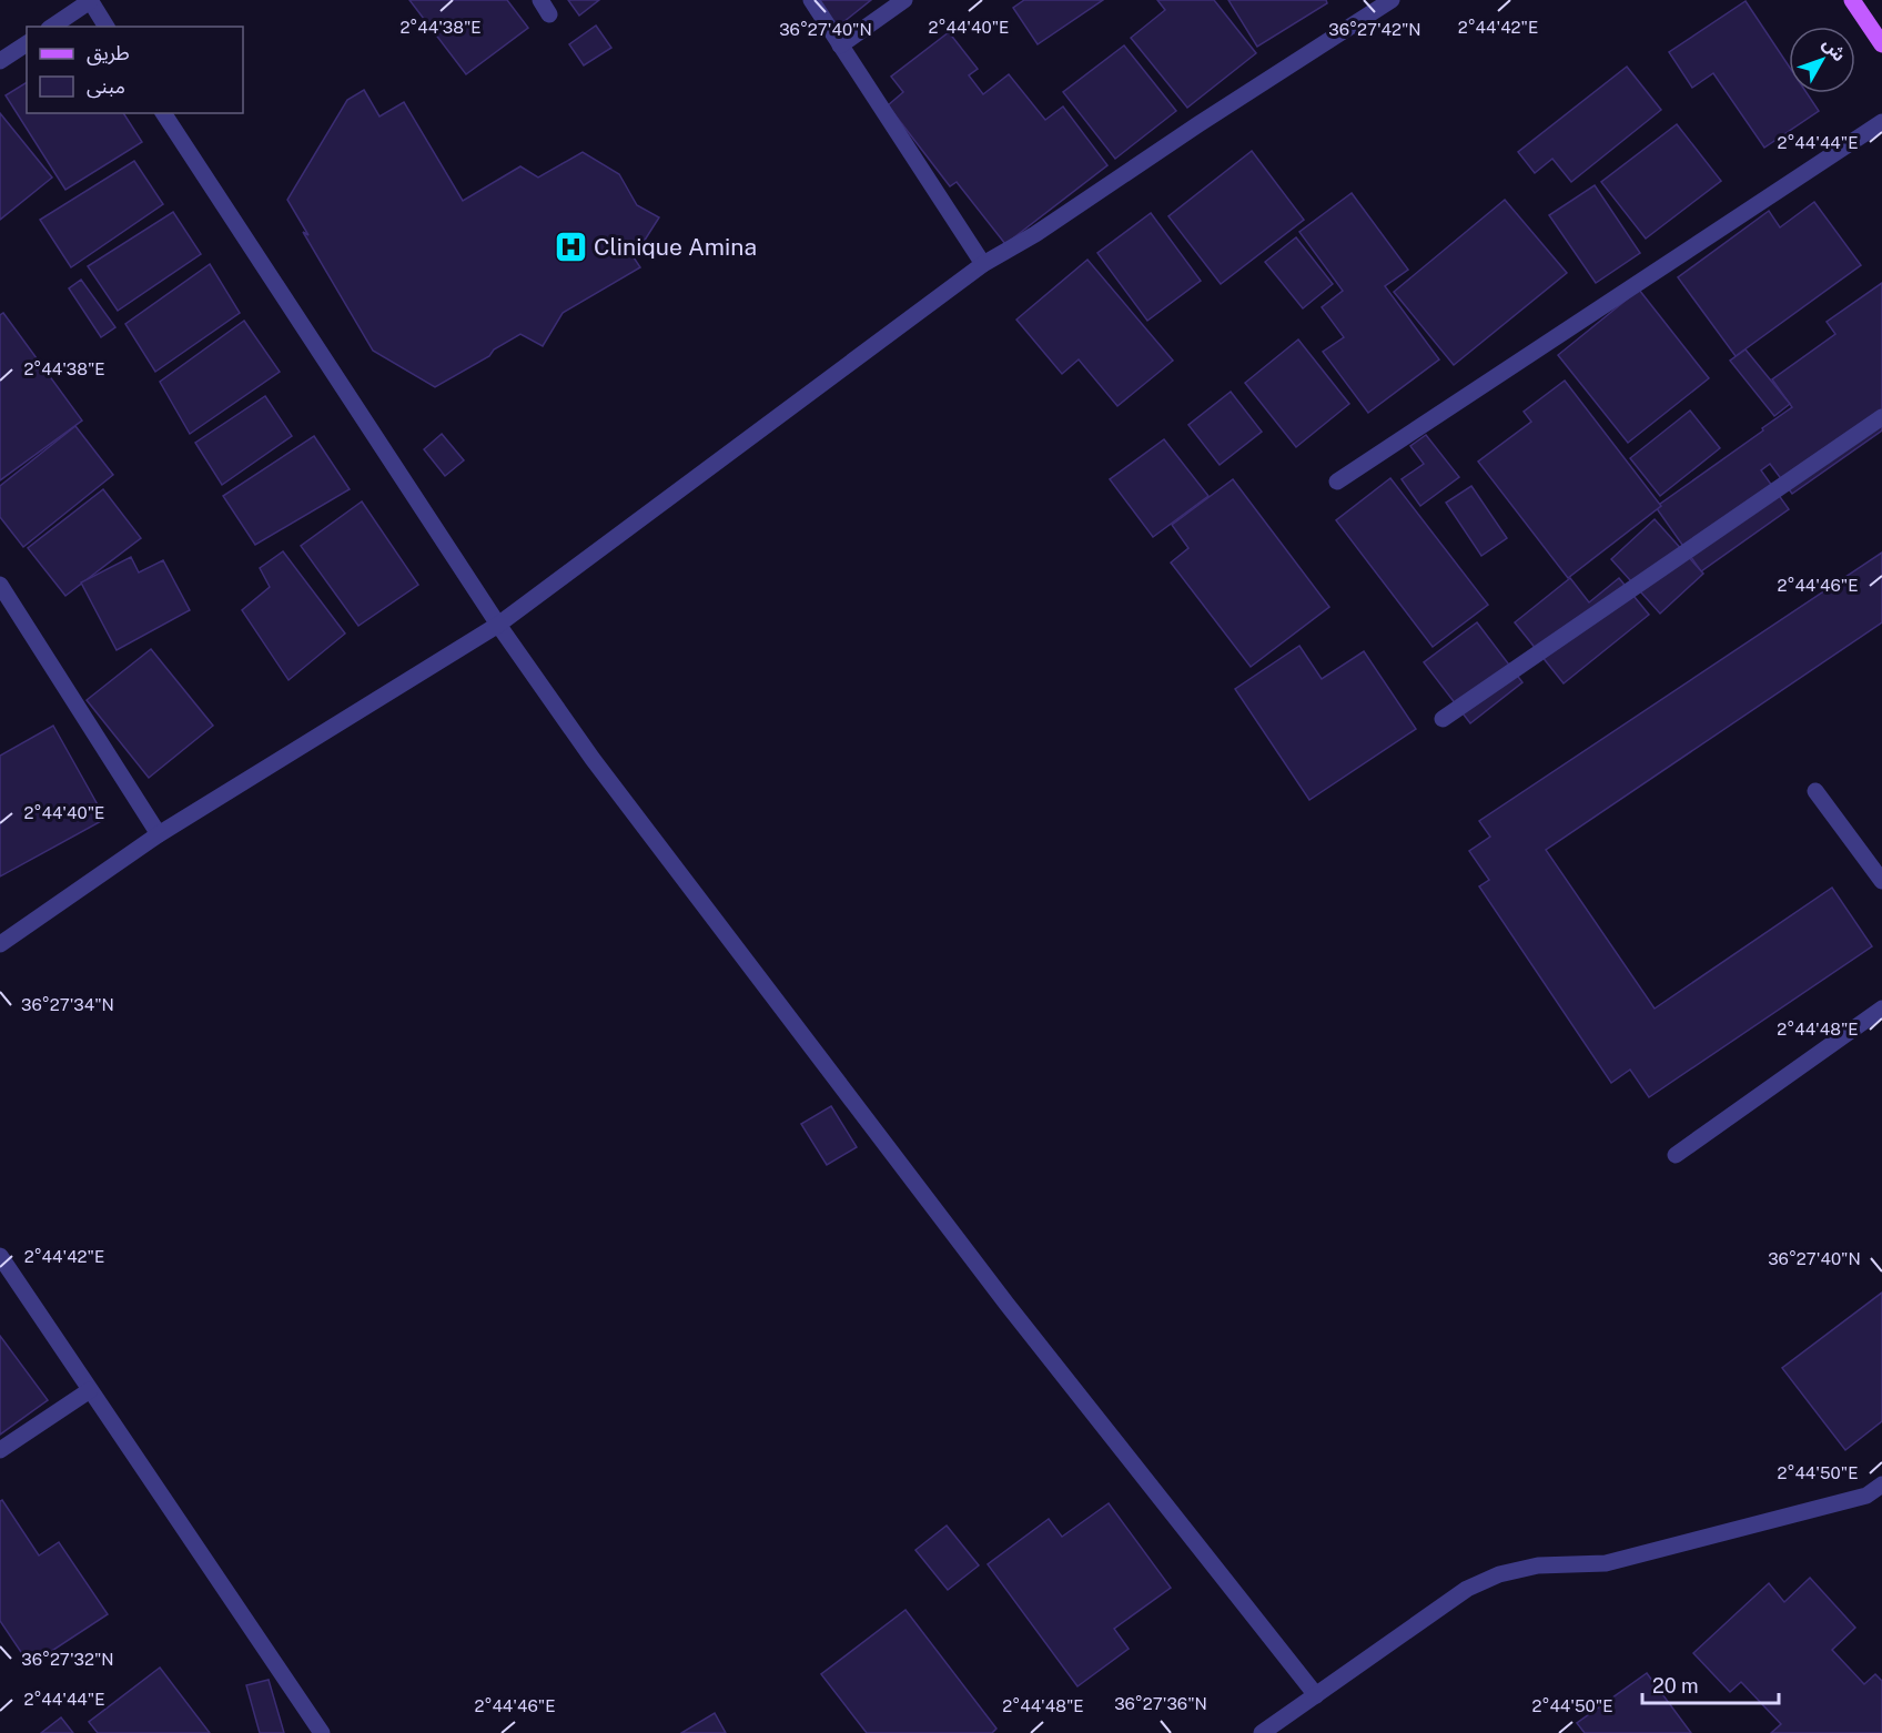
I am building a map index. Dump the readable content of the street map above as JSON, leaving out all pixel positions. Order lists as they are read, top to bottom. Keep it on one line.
{"places":{"hospital":["Clinique Amina"]},"legend":["طريق","مبنى"],"scale_bar":"20 m","north":"top right","coordinates":["2°44'40\"E","2°44'42\"E","2°44'38\"E","36°27'40\"N","36°27'42\"N","2°44'44\"E","2°44'46\"E","36°27'34\"N","2°44'48\"E","2°44'50\"E","36°27'32\"N","36°27'36\"N"]}
